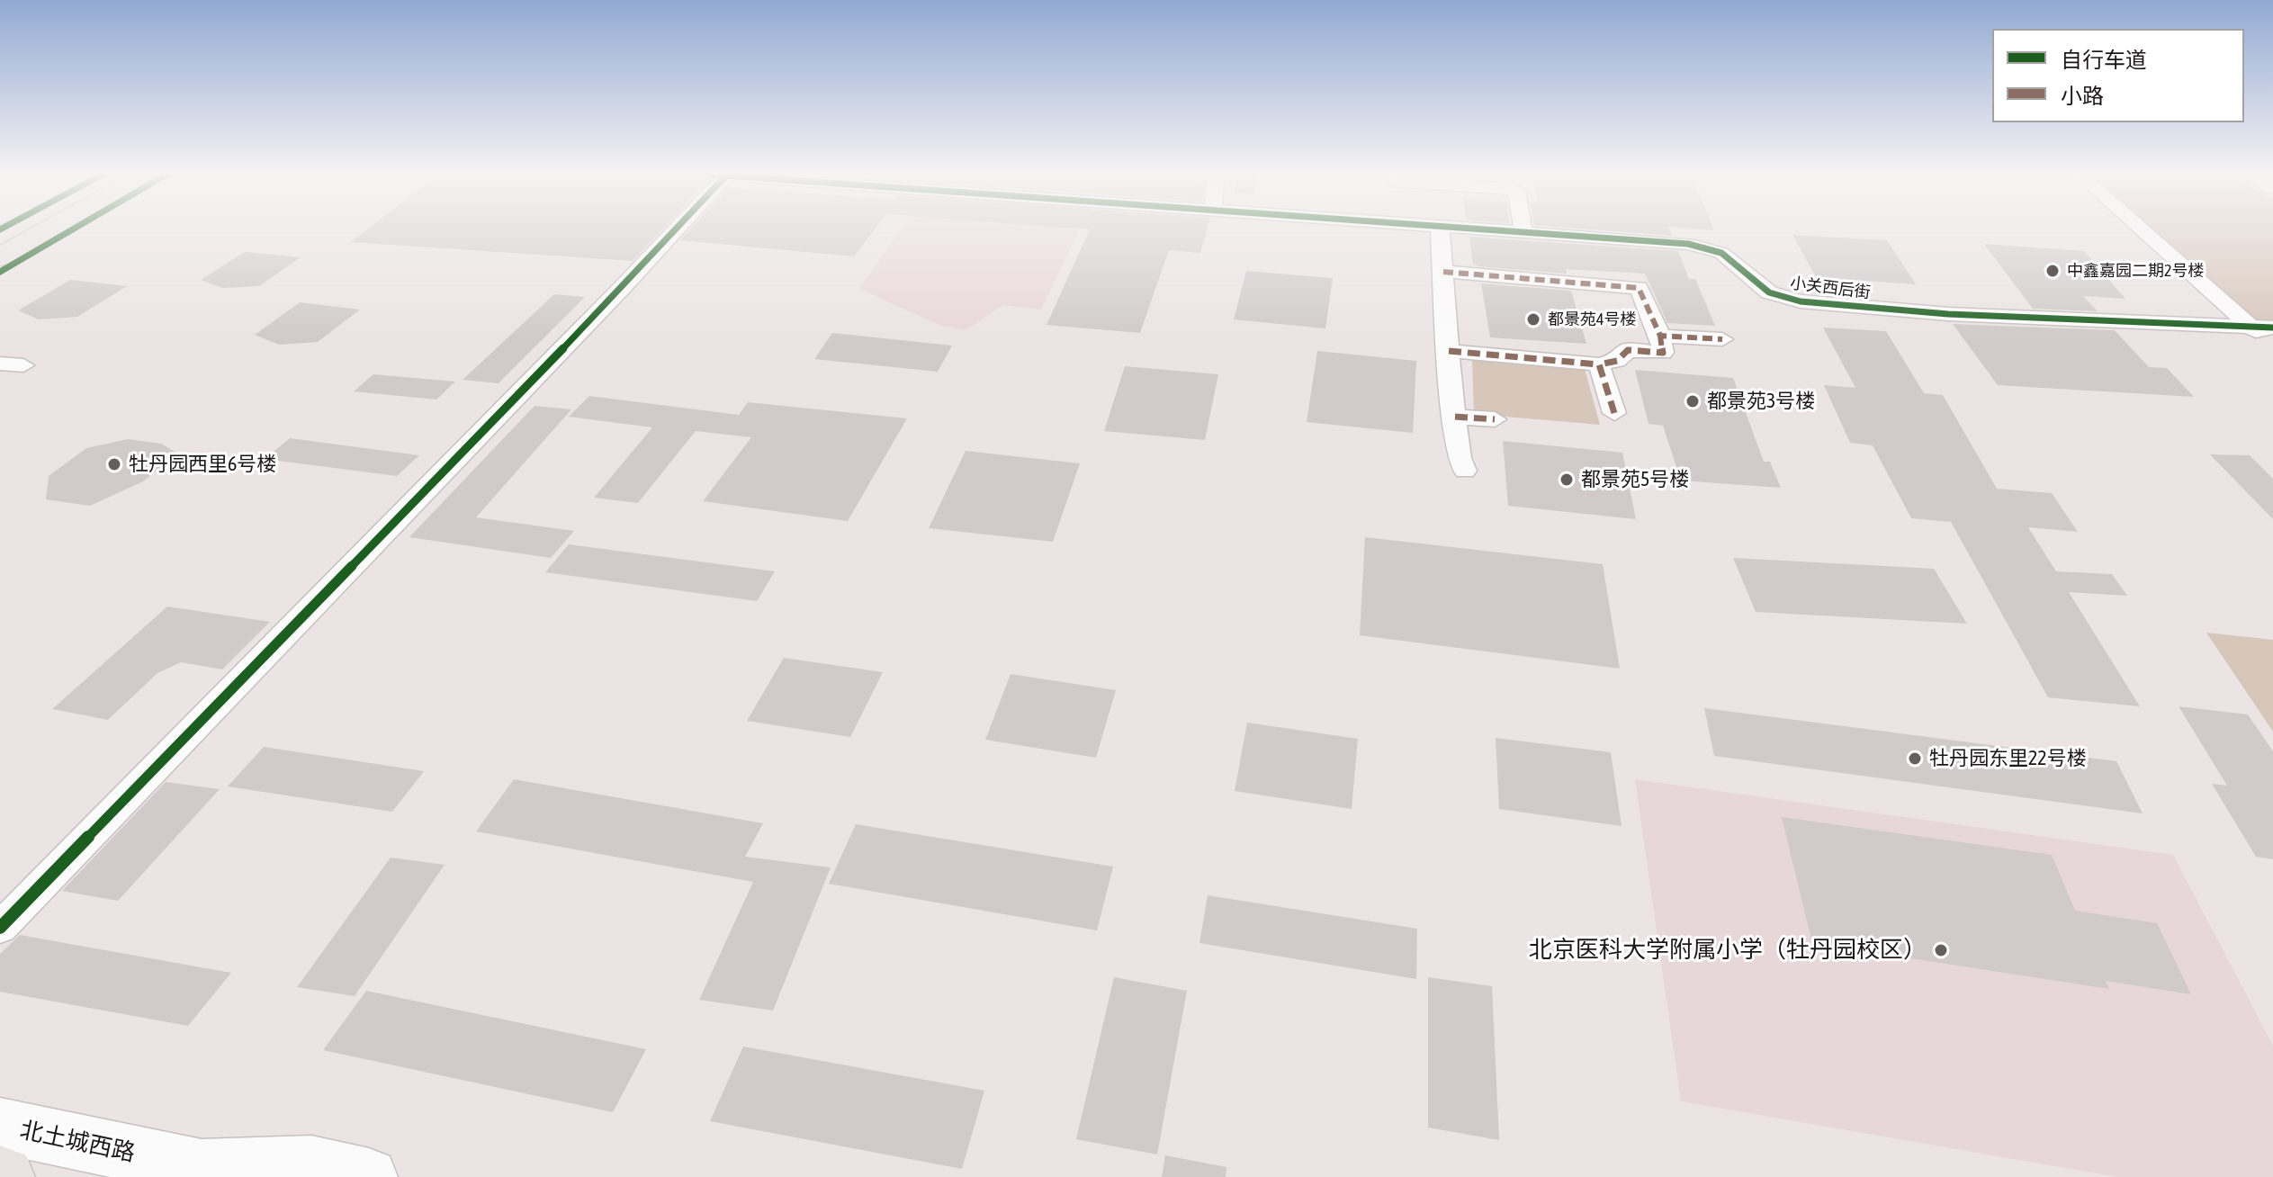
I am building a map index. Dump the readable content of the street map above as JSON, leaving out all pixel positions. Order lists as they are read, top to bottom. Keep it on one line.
{"streets":{"street":["小关西后街","北土城西路"]},"places":["中鑫嘉园二期2号楼","都景苑4号楼","都景苑3号楼","牡丹园西里6号楼","都景苑5号楼","牡丹园东里22号楼","北京医科大学附属小学（牡丹园校区）"],"legend":["自行车道","小路"]}
